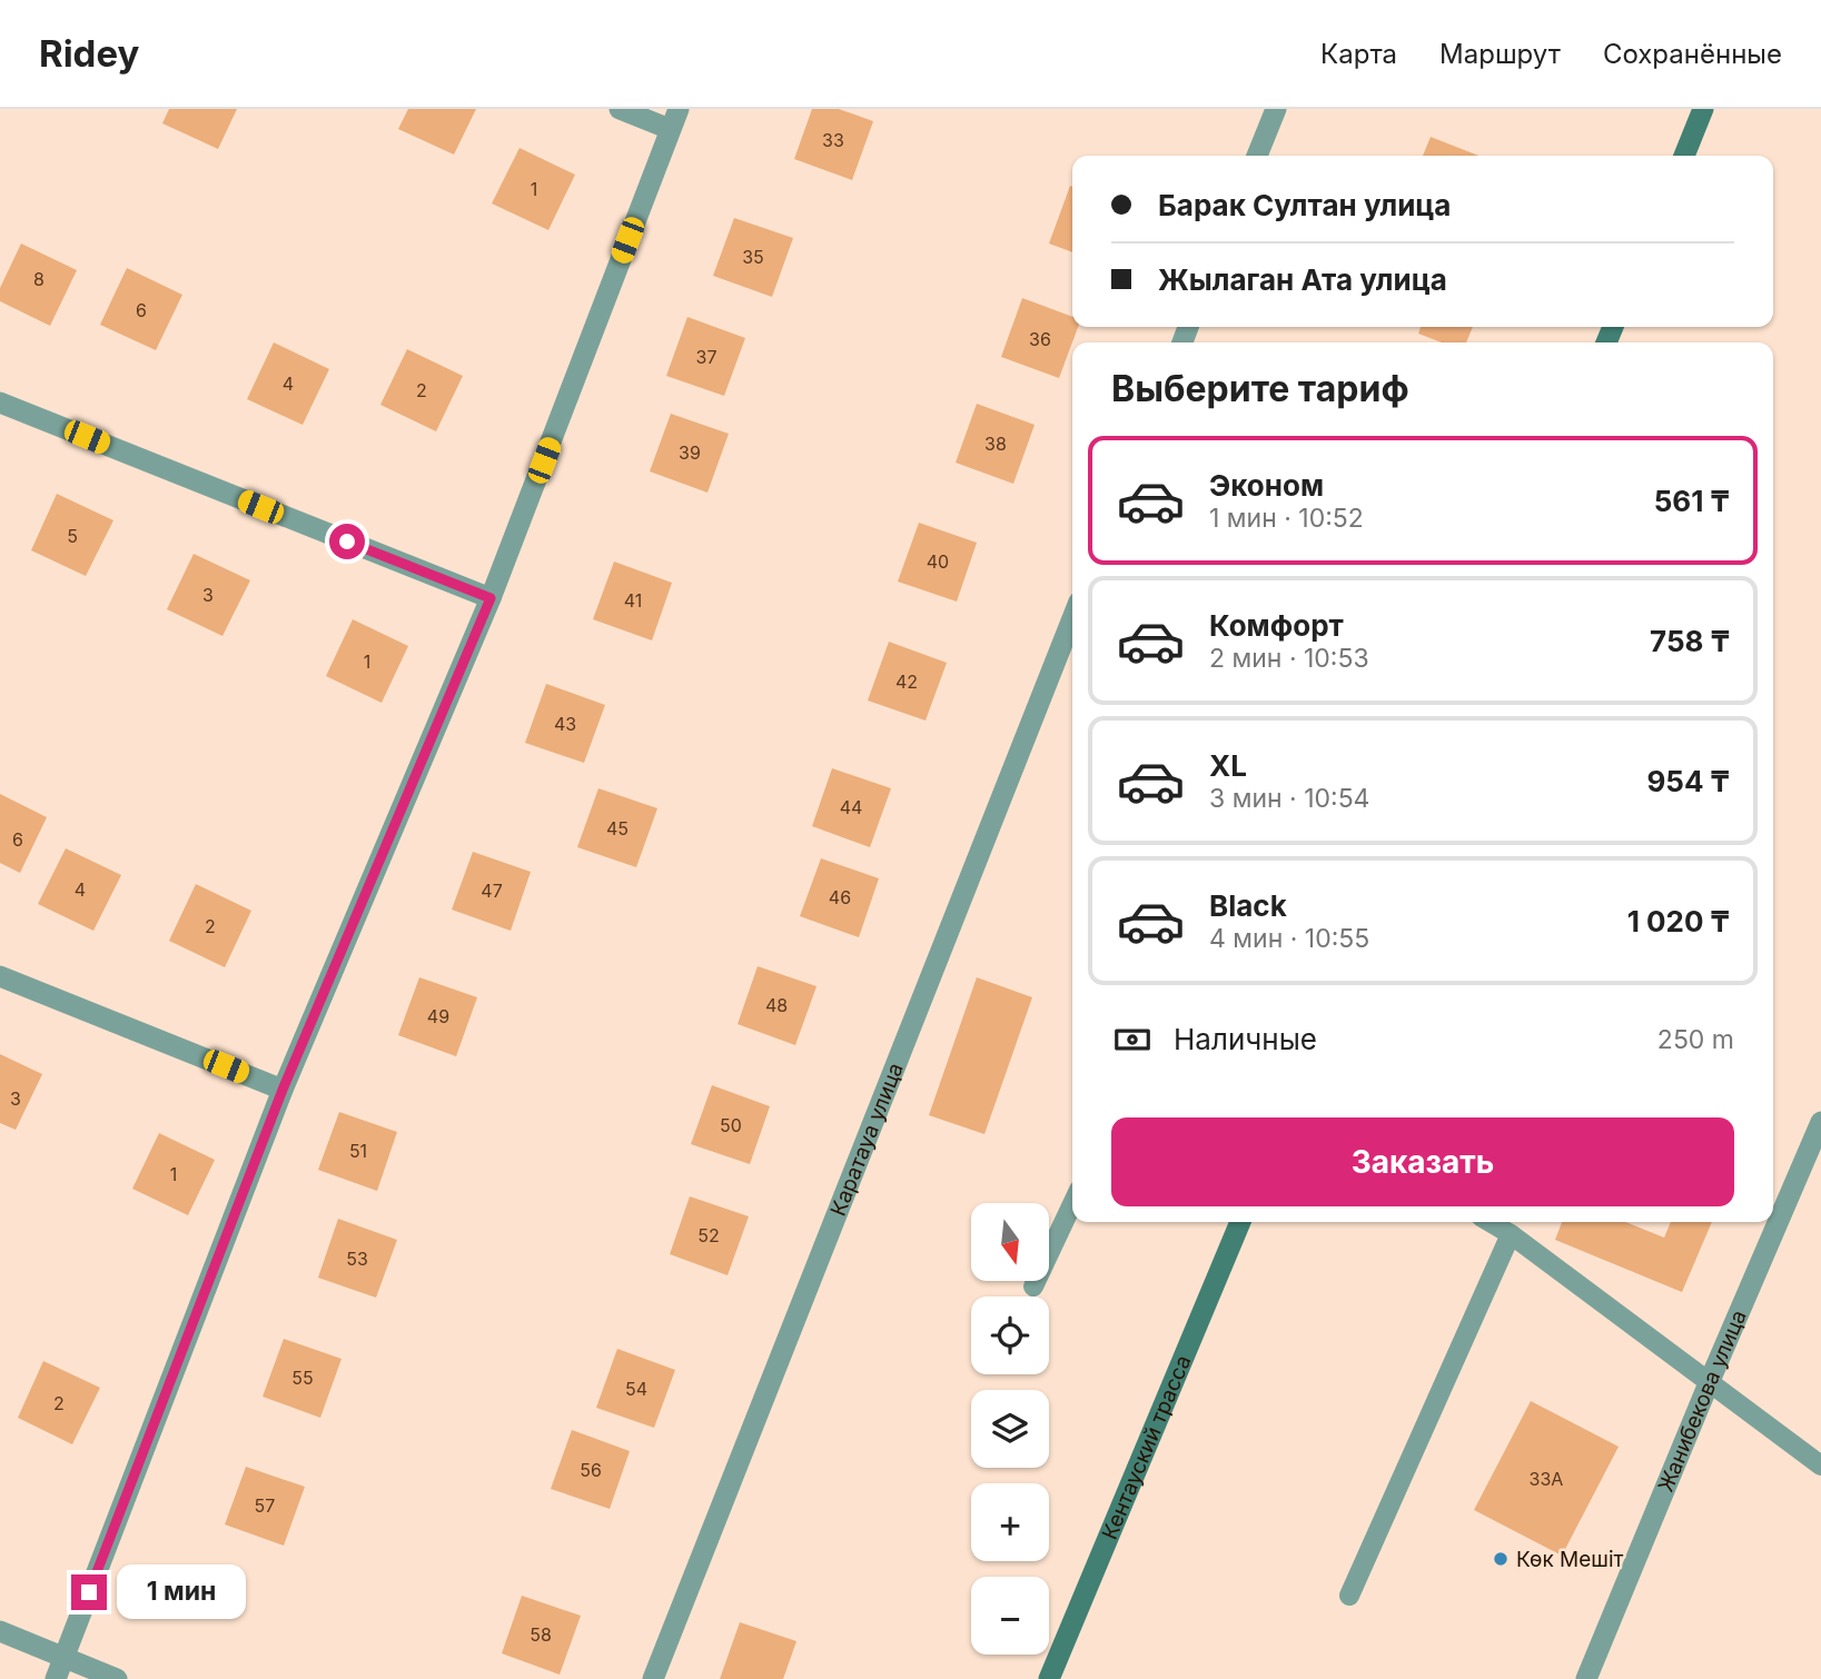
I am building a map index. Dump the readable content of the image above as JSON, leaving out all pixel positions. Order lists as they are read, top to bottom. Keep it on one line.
{"streets":{"main road":["Кентауский трасса"],"street":["Каратауа улица","Жанибекова улица"]},"places":["Көк Мешіт"],"house_numbers":["33","1","35","8","6","36","37","4","2","38","39","5","40","3","41","1","42","43","44","45","6","4","47","46","2","48","49","3","50","51","1","52","53","55","54","2","56","33А","57","58"],"north":"bottom","page":{"header":"Ridey","nav":["Карта","Маршрут","Сохранённые"],"banner":["Барак Султан улица","Жылаган Ата улица"],"heading":"Выберите тариф","list":[{"name":"Эконом","note":"1 мин · 10:52","value":"561 ₸"},{"name":"Комфорт","note":"2 мин · 10:53","value":"758 ₸"},{"name":"XL","note":"3 мин · 10:54","value":"954 ₸"},{"name":"Black","note":"4 мин · 10:55","value":"1 020 ₸"}],"pay":["Наличные","250 m"],"buttons":"Заказать","map_buttons":["+","−"],"bubble":"1 мин"}}
